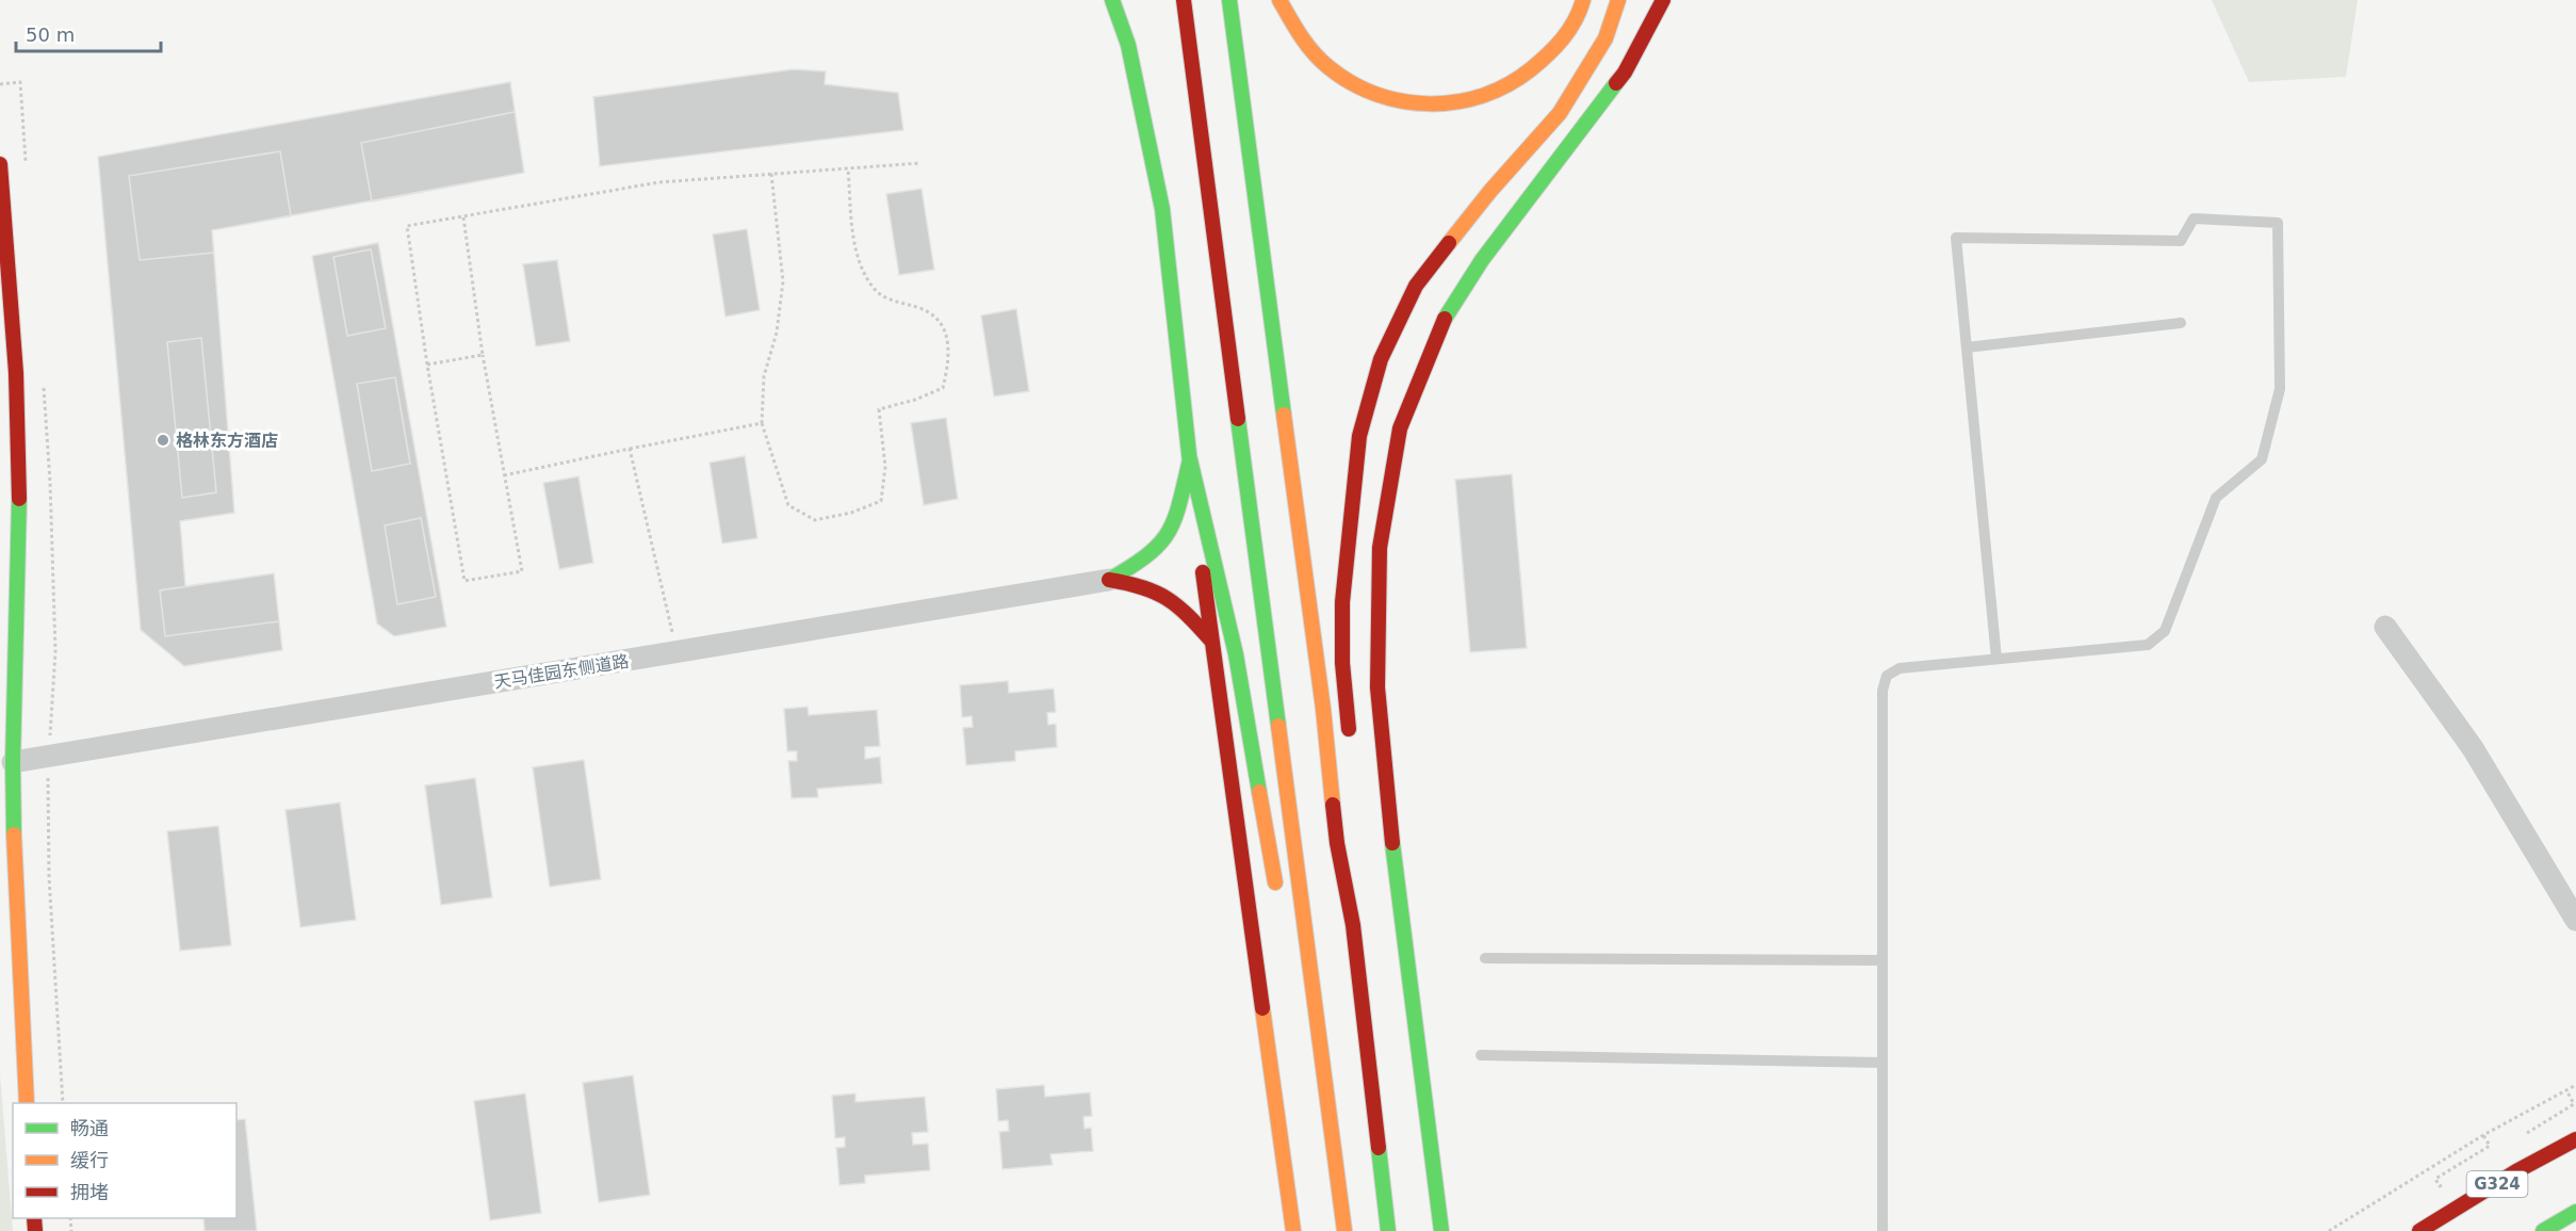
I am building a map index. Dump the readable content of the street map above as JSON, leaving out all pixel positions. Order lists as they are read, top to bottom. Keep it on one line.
{"streets":{"main road":["G324"],"street":["天马佳园东侧道路"]},"places":["格林东方酒店"],"legend":["畅通","缓行","拥堵"],"scale_bar":"50 m"}
